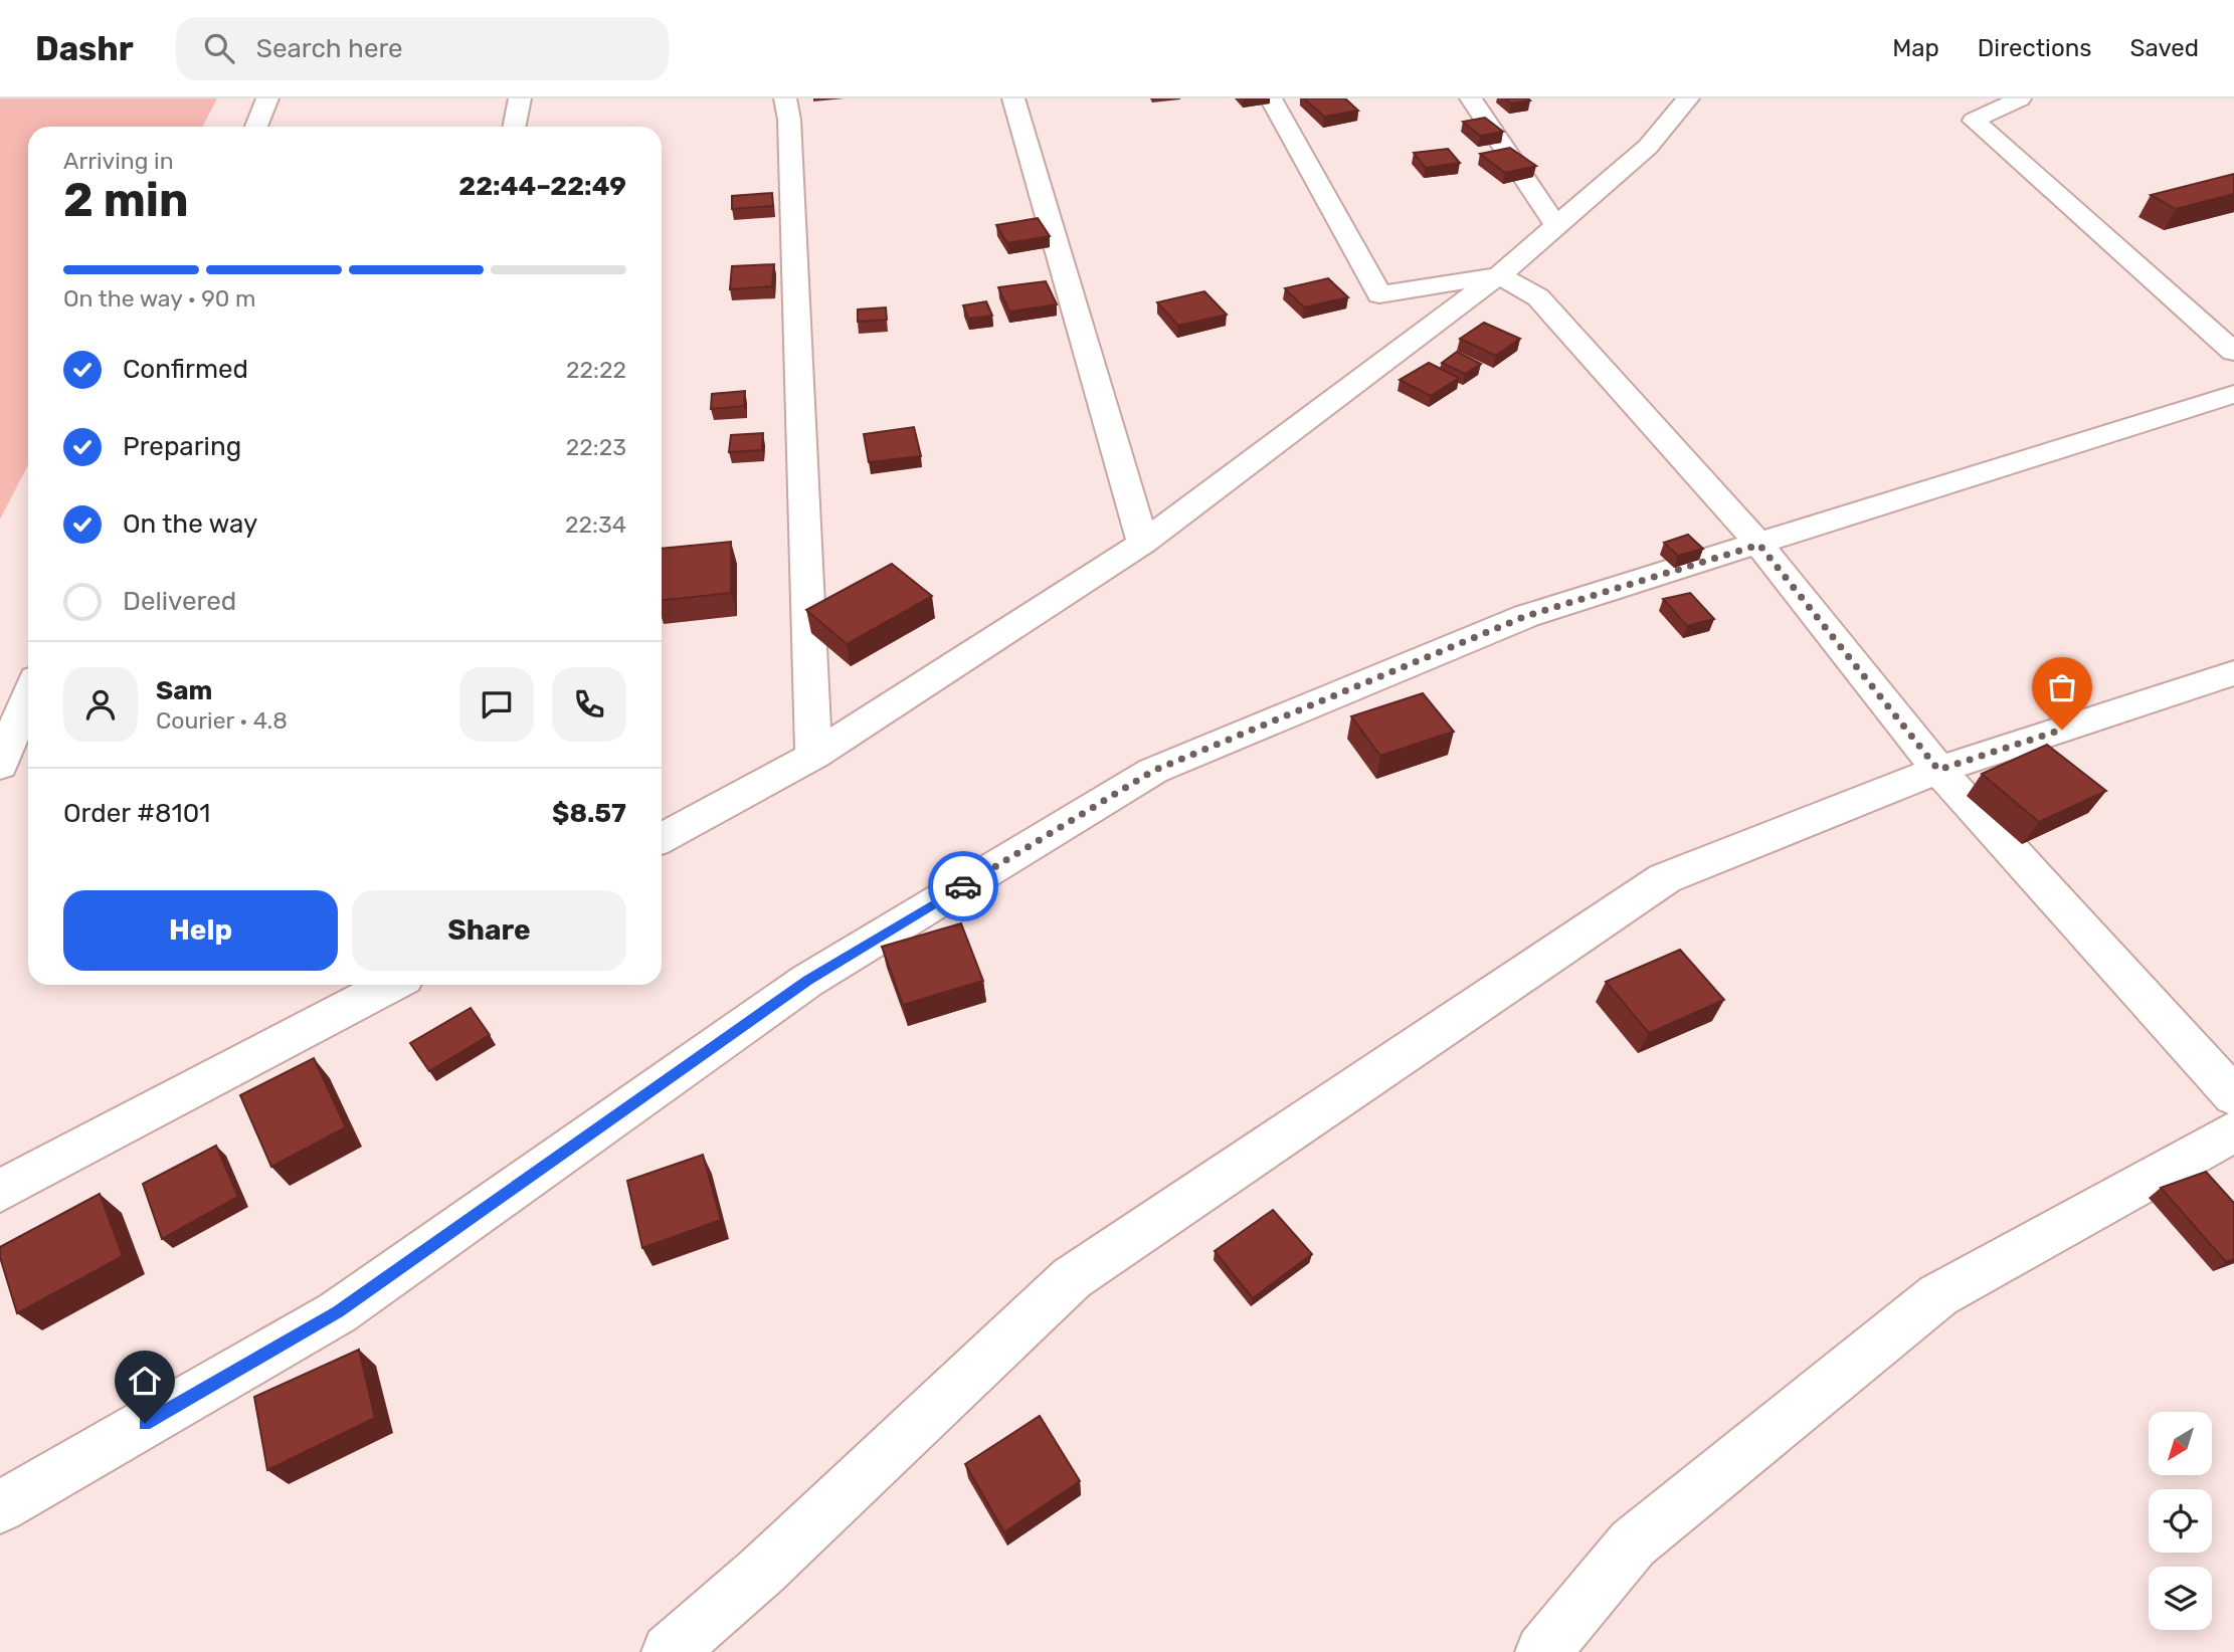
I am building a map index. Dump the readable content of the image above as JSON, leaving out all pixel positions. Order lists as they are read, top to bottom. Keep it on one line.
{"north":"bottom left","page":{"header":"Dashr","search":"Search here","nav":["Map","Directions","Saved"],"heading":["2 min","Arriving in","22:44–22:49"],"panel":["Sam","Courier · 4.8","Order #8101","$8.57"],"bar":"On the way · 90 m","list":[["Confirmed","22:22"],["Preparing","22:23"],["On the way","22:34"],"Delivered"],"buttons":["Help","Share"]}}
